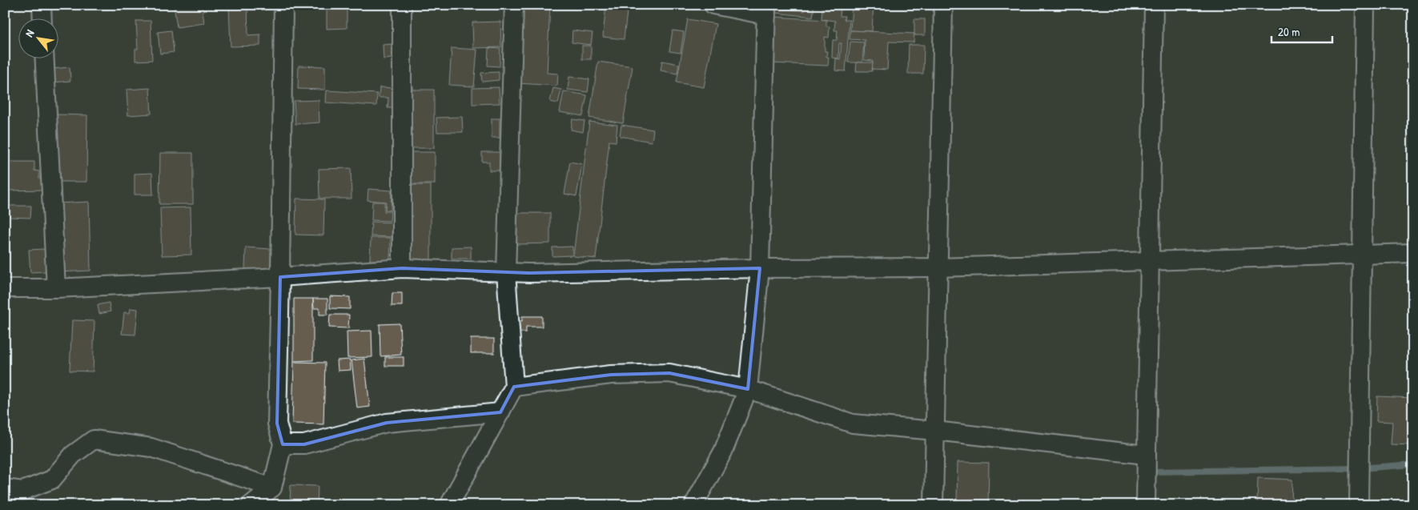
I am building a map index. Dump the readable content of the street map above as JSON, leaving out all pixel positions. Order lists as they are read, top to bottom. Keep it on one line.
{"scale_bar":"20 m","north":"top left"}
